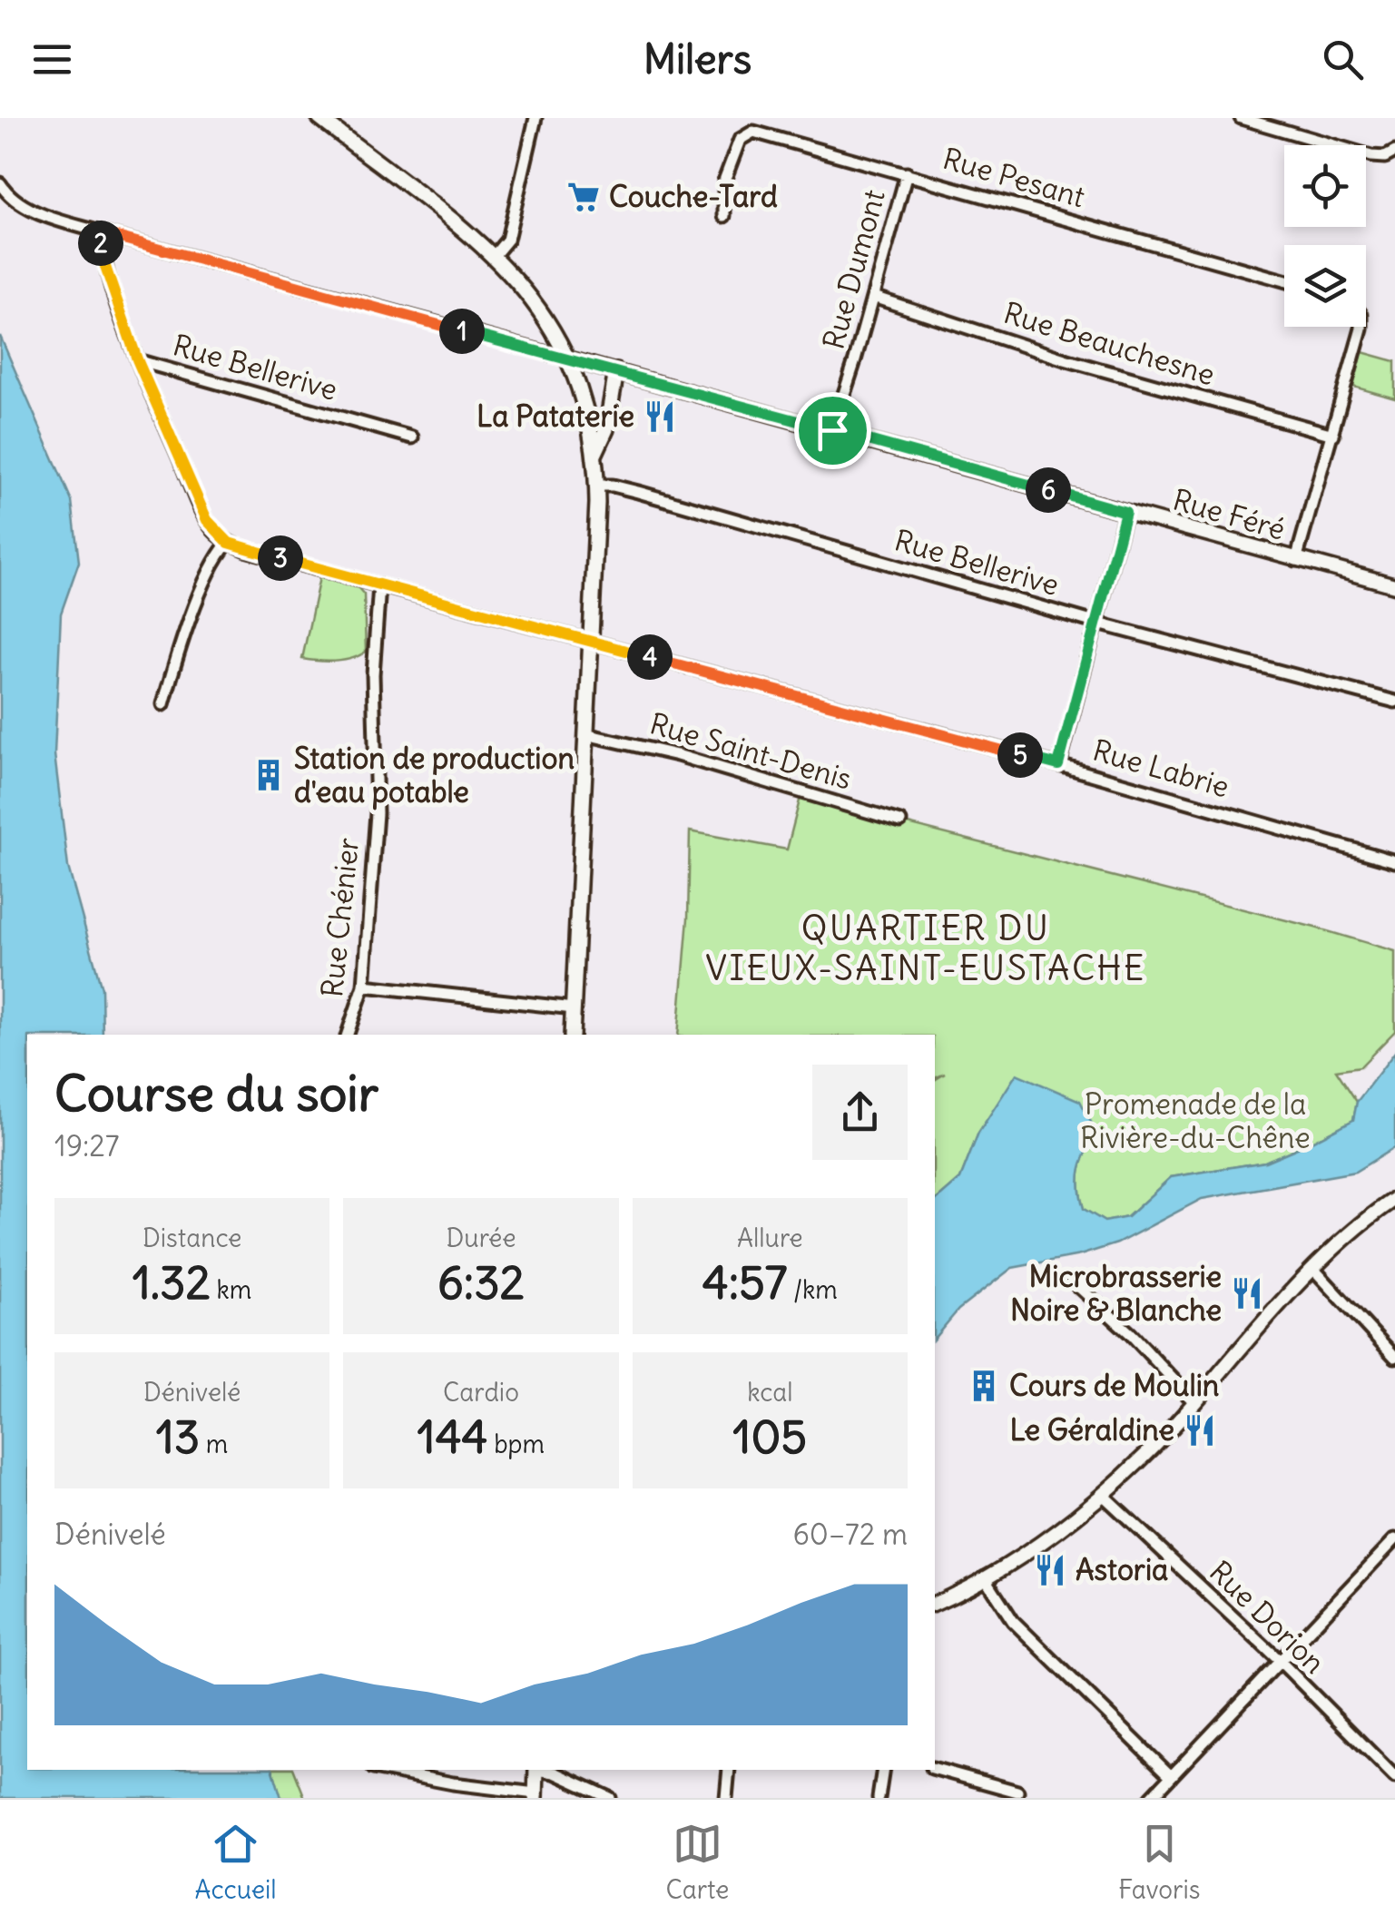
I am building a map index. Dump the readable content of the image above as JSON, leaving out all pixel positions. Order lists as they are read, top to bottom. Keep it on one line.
{"streets":{"street":["Rue Pesant","Rue Dumont","Rue Beauchesne","Rue Bellerive","Rue Féré","Rue Saint-Denis","Rue Labrie","Rue Chénier","Rue Dorion"]},"crossings":[["Rue Pesant","Rue Dumont"],["Rue Dumont","Rue Beauchesne"],["Rue Dumont","Rue Féré"],["Rue Labrie","Rue Chénier"]],"districts":["QUARTIER DU VIEUX-SAINT-EUSTACHE"],"parks":["Promenade de la Rivière-du-Chêne"],"places":{"supermarket":["Couche-Tard"],"restaurant":["La Pataterie","Microbrasserie Noire & Blanche","Le Géraldine","Astoria"],"building":["Station de production d'eau potable","Cours de Moulin"]},"page":{"header":"Milers","pins":["2","1","6","3","4","5"],"heading":["Course du soir","19:27"],"stats":[["Distance","1.32 km"],["Durée","6:32"],["Allure","4:57 /km"],["Dénivelé","13 m"],["Cardio","144 bpm"],["kcal","105"]],"chart":["Dénivelé","60–72 m"],"tabs":["Accueil","Carte","Favoris"]}}
